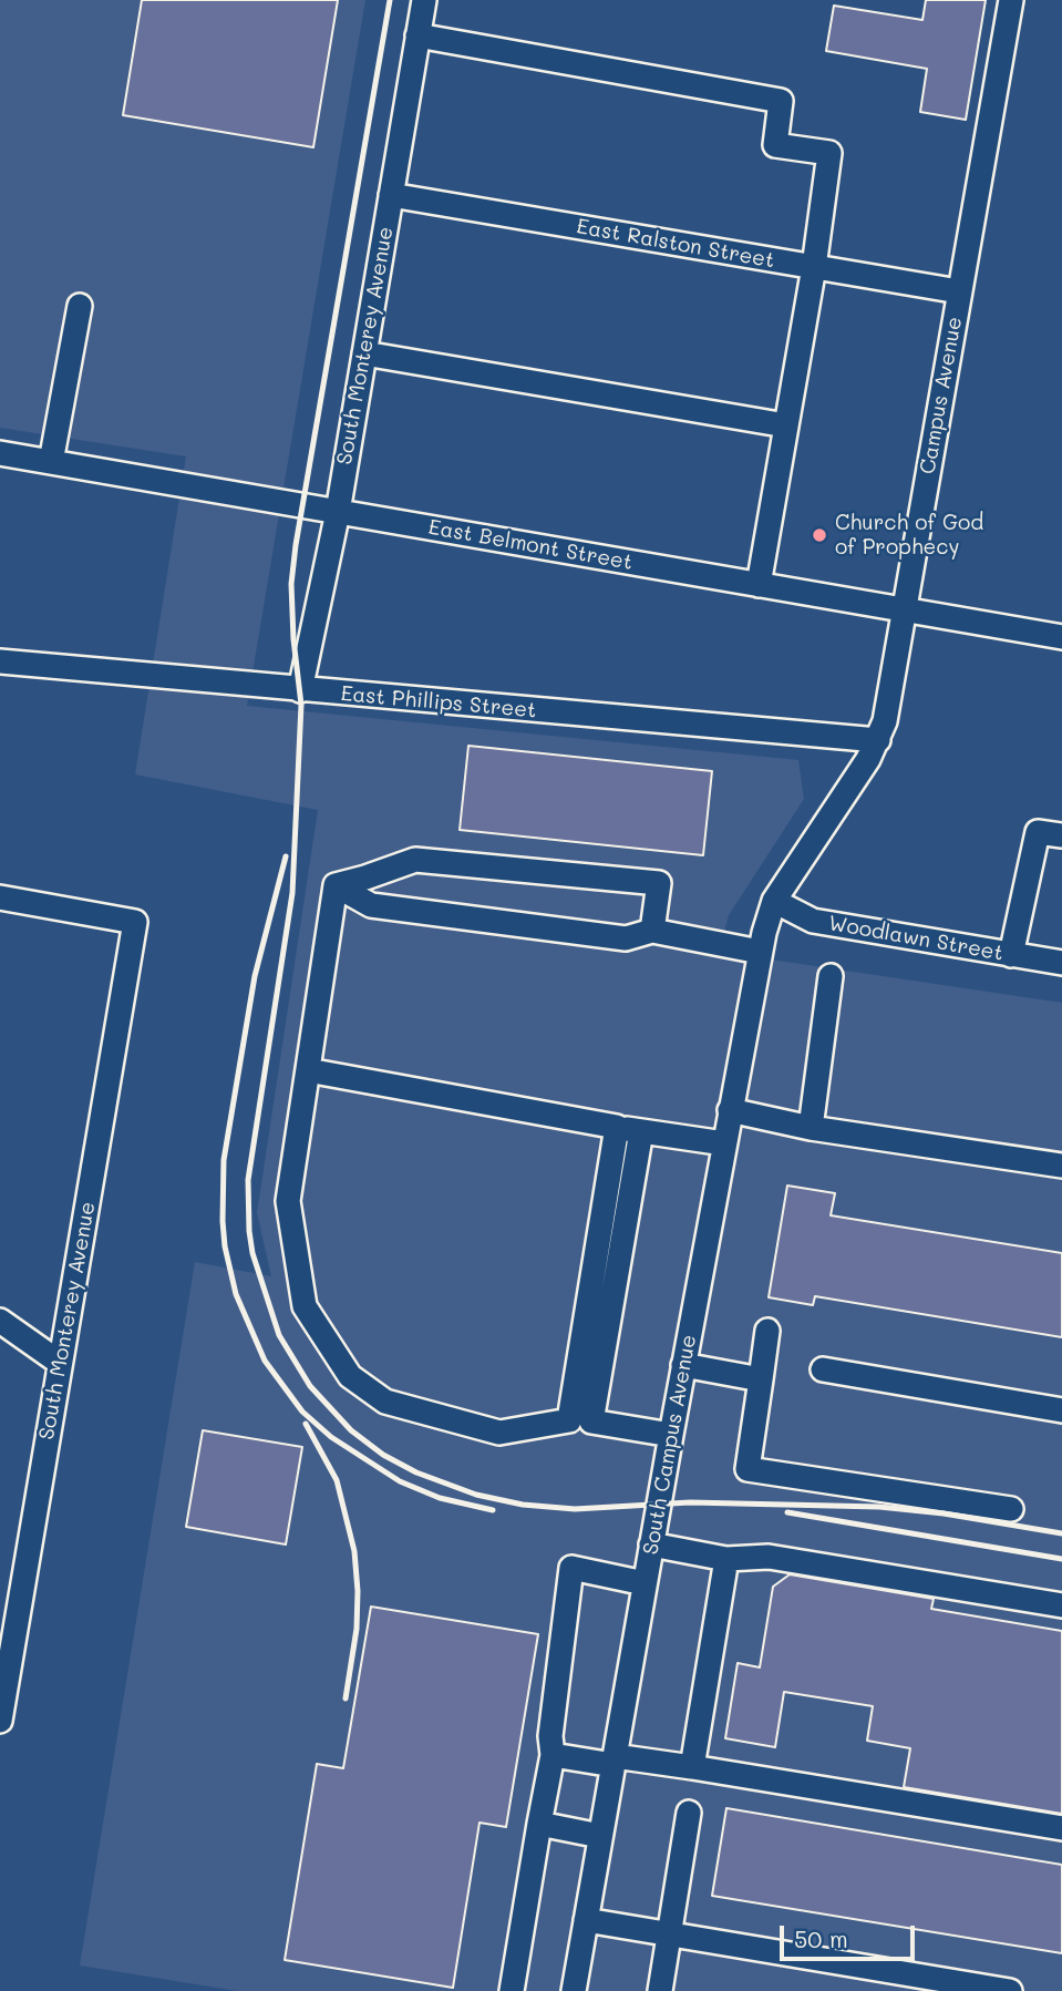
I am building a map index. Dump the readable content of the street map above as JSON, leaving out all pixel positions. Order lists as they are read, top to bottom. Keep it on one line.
{"streets":{"street":["East Ralston Street","South Monterey Avenue","Campus Avenue","East Belmont Street","East Phillips Street","Woodlawn Street","South Campus Avenue"]},"crossings":[["East Ralston Street","South Monterey Avenue"],["East Ralston Street","Campus Avenue"],["South Monterey Avenue","East Belmont Street"],["South Monterey Avenue","East Phillips Street"],["Campus Avenue","East Belmont Street"],["Campus Avenue","East Phillips Street"],["Campus Avenue","Woodlawn Street"],["Campus Avenue","South Campus Avenue"],["Woodlawn Street","South Campus Avenue"]],"places":["Church of God of Prophecy"],"scale_bar":"50 m"}
